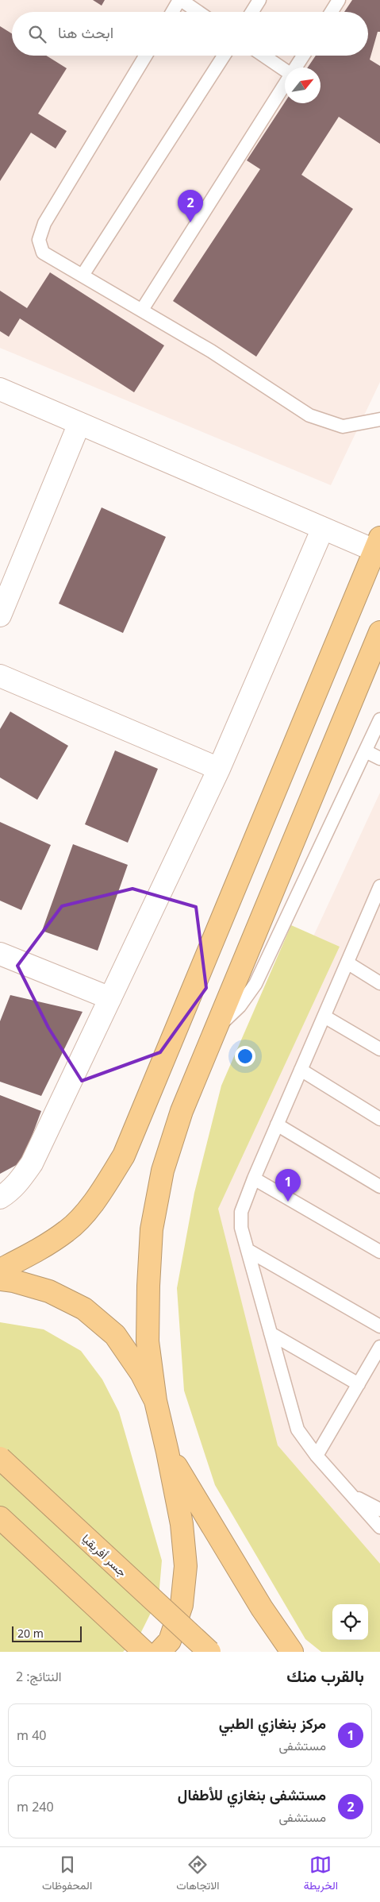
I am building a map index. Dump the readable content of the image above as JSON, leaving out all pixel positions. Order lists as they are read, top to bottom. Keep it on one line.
{"streets":{"highway":["جسر أفريقيا"]},"scale_bar":"20 m","north":"top right","page":{"search":"ابحث هنا","pins":["2","1"],"scale":"20 m","heading":["بالقرب منك","النتائج: 2"],"list":[{"mark":"1","name":"مركز بنغازي الطبي","note":"مستشفى","value":"40 m"},{"mark":"2","name":"مستشفى بنغازي للأطفال","note":"مستشفى","value":"240 m"}],"nav":["الخريطة","الاتجاهات","المحفوظات"]}}
